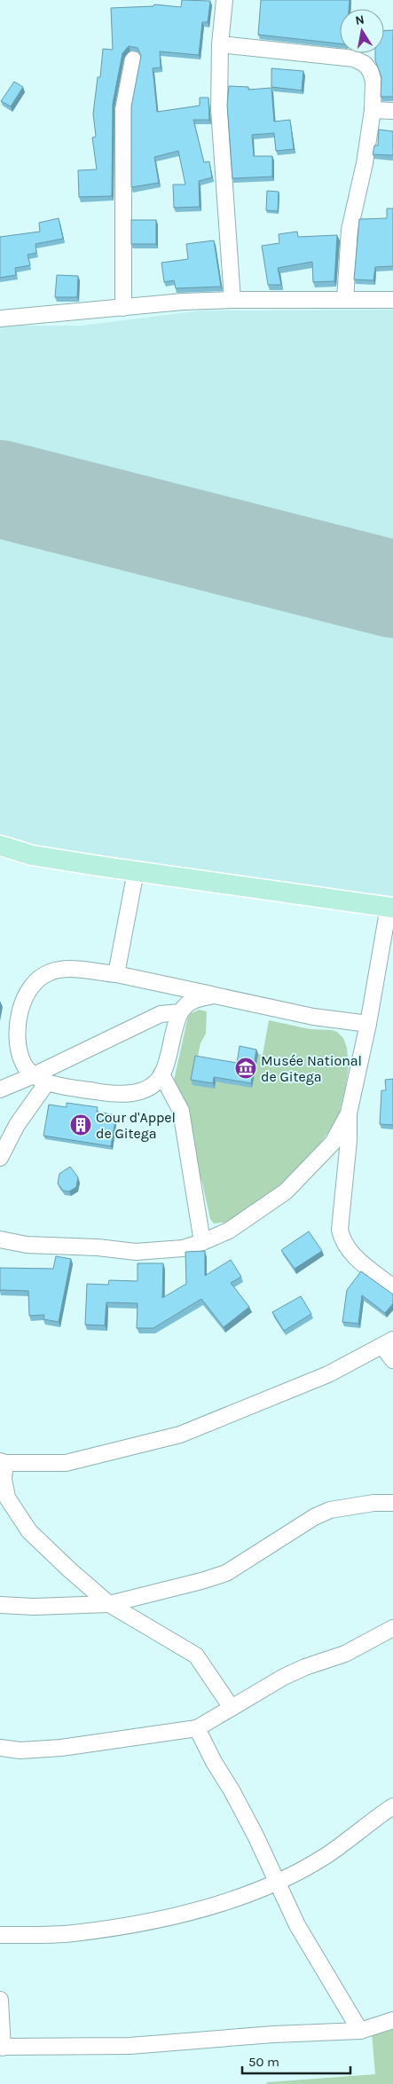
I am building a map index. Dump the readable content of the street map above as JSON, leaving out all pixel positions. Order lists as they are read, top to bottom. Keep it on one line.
{"places":{"museum":["Musée National de Gitega"],"building":["Cour d'Appel de Gitega"]},"scale_bar":"50 m","north":"top"}
